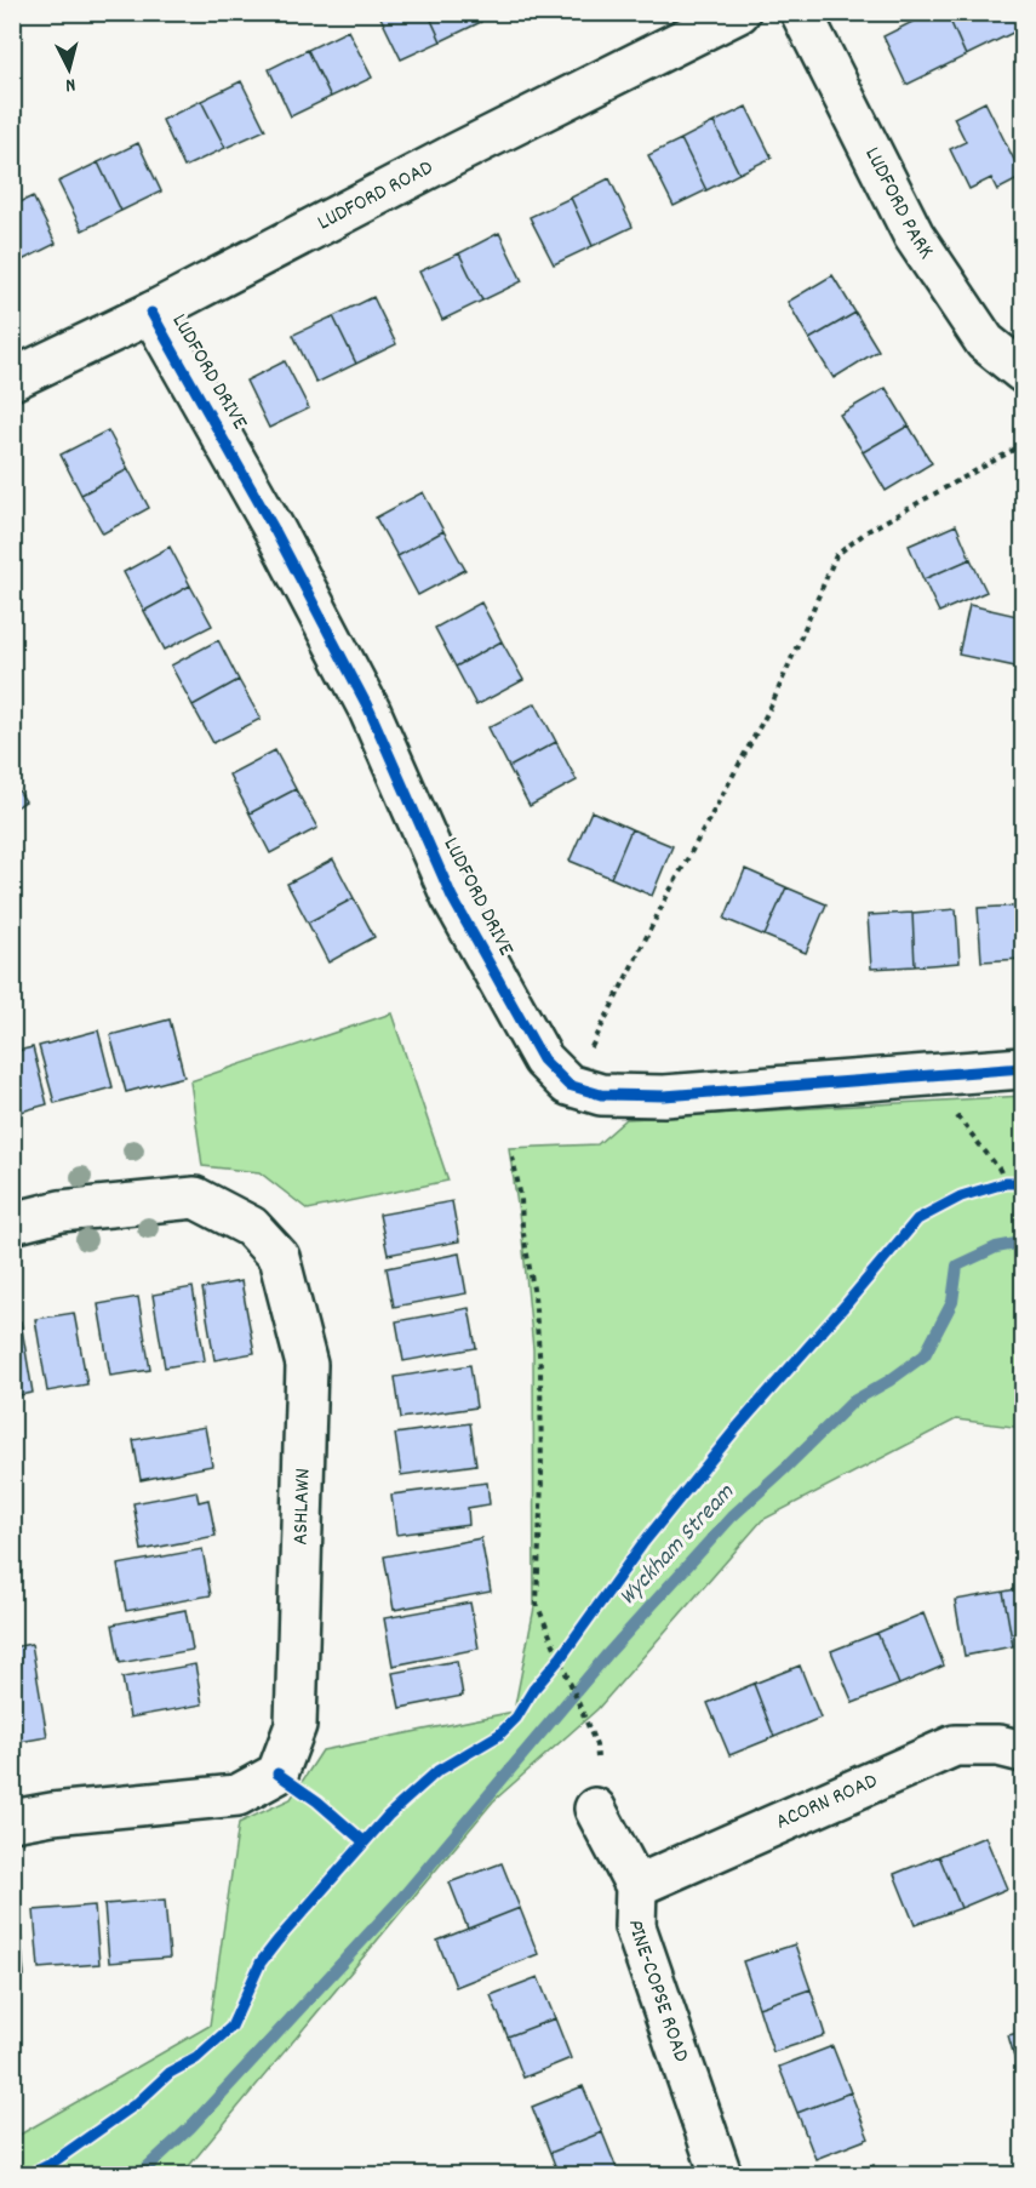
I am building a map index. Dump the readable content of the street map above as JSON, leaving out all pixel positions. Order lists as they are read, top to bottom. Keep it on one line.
{"streets":{"street":["LUDFORD ROAD","LUDFORD PARK","LUDFORD DRIVE","ASHLAWN","ACORN ROAD","PINE-COPSE ROAD"]},"crossings":[["LUDFORD ROAD","LUDFORD DRIVE"],["ACORN ROAD","PINE-COPSE ROAD"]],"water":["Wyckham Stream"],"north":"bottom"}
